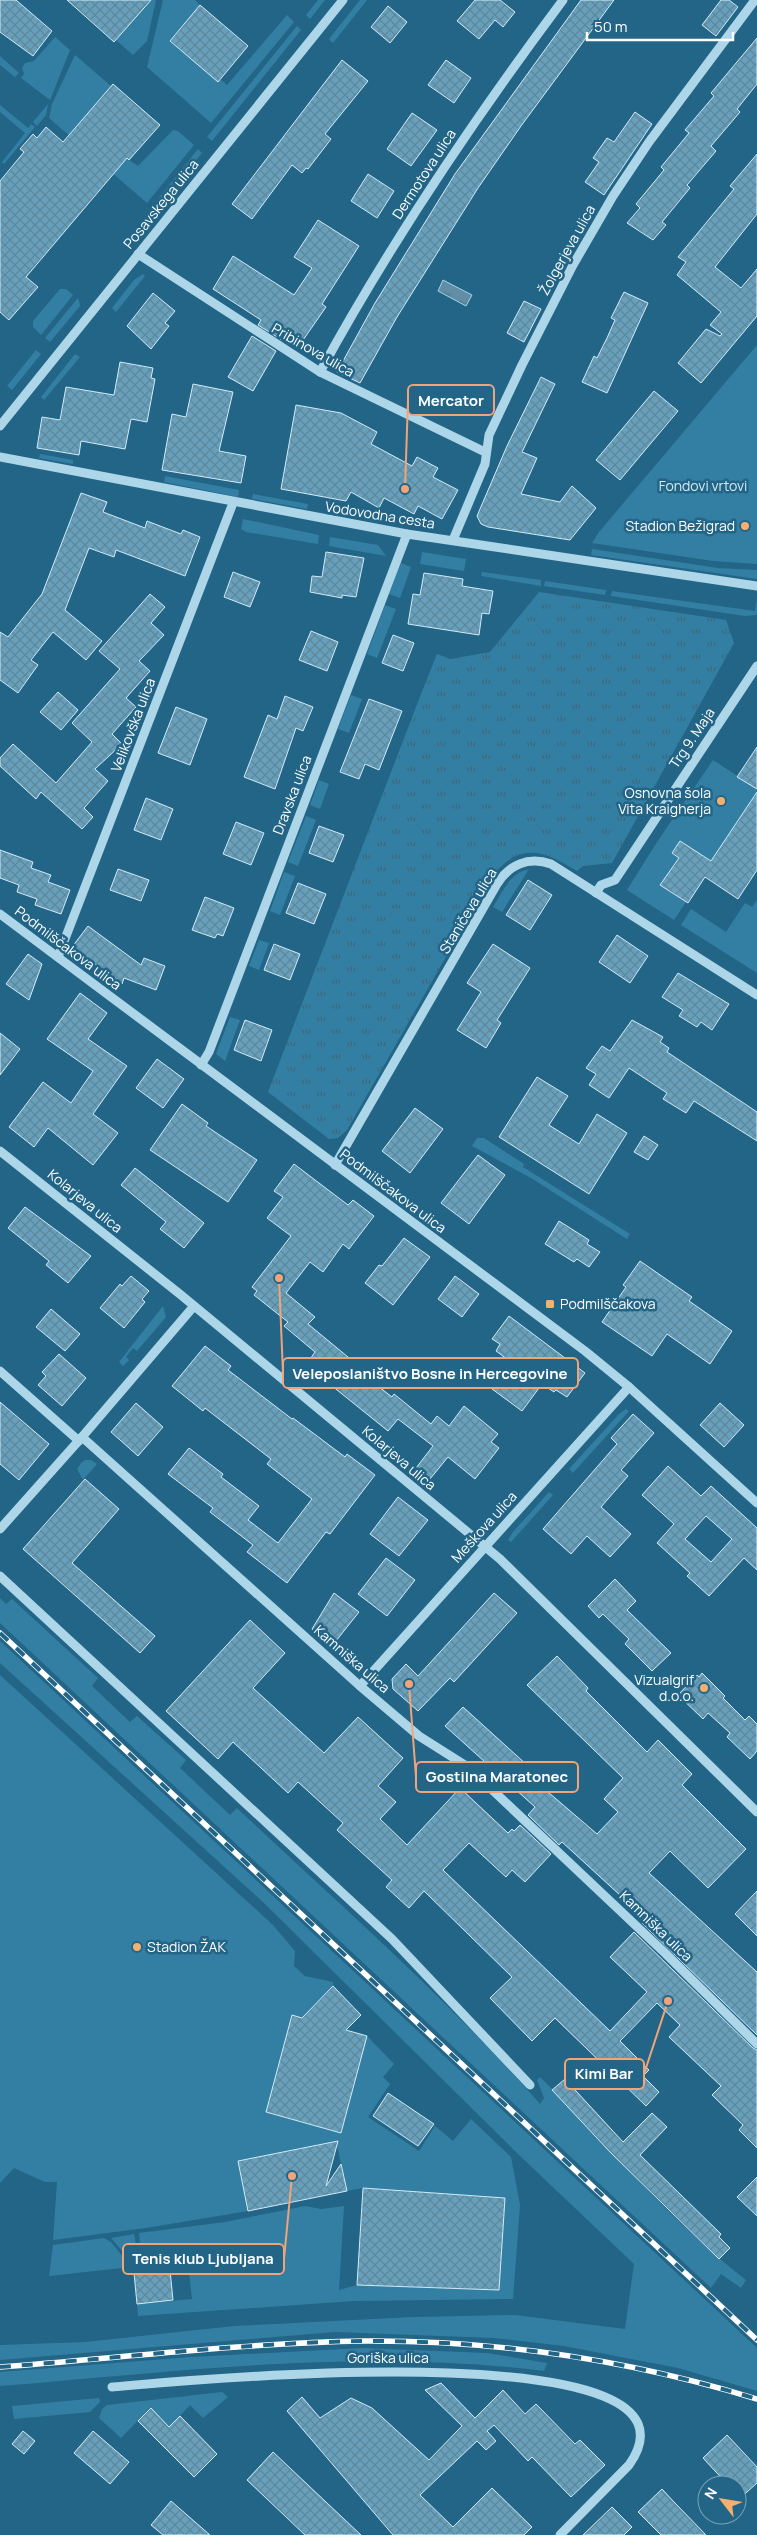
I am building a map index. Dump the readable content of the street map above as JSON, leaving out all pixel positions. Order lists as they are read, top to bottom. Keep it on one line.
{"streets":{"street":["Dermotova ulica","Posavskega ulica","Žolgerjeva ulica","Pribinova ulica","Vodovodna cesta","Velikovška ulica","Trg 9. Maja","Dravska ulica","Staničeva ulica","Podmilščakova ulica","Kolarjeva ulica","Meškova ulica","Kamniška ulica","Goriška ulica"]},"crossings":[["Dermotova ulica","Pribinova ulica"],["Posavskega ulica","Pribinova ulica"],["Žolgerjeva ulica","Pribinova ulica"],["Žolgerjeva ulica","Vodovodna cesta"],["Vodovodna cesta","Velikovška ulica"],["Vodovodna cesta","Dravska ulica"],["Velikovška ulica","Podmilščakova ulica"],["Trg 9. Maja","Staničeva ulica"],["Dravska ulica","Podmilščakova ulica"],["Staničeva ulica","Podmilščakova ulica"],["Podmilščakova ulica","Meškova ulica"],["Kolarjeva ulica","Meškova ulica"],["Meškova ulica","Kamniška ulica"]],"parks":["Fondovi vrtovi"],"places":{"other":["Mercator","Stadion Bežigrad","Osnovna šola Vita Kraigherja","Veleposlaništvo Bosne in Hercegovine","Gostilna Maratonec","Vizualgrif d.o.o.","Stadion ŽAK","Kimi Bar","Tenis klub Ljubljana"],"transit":["Podmilščakova"]},"scale_bar":"50 m","north":"top left"}
